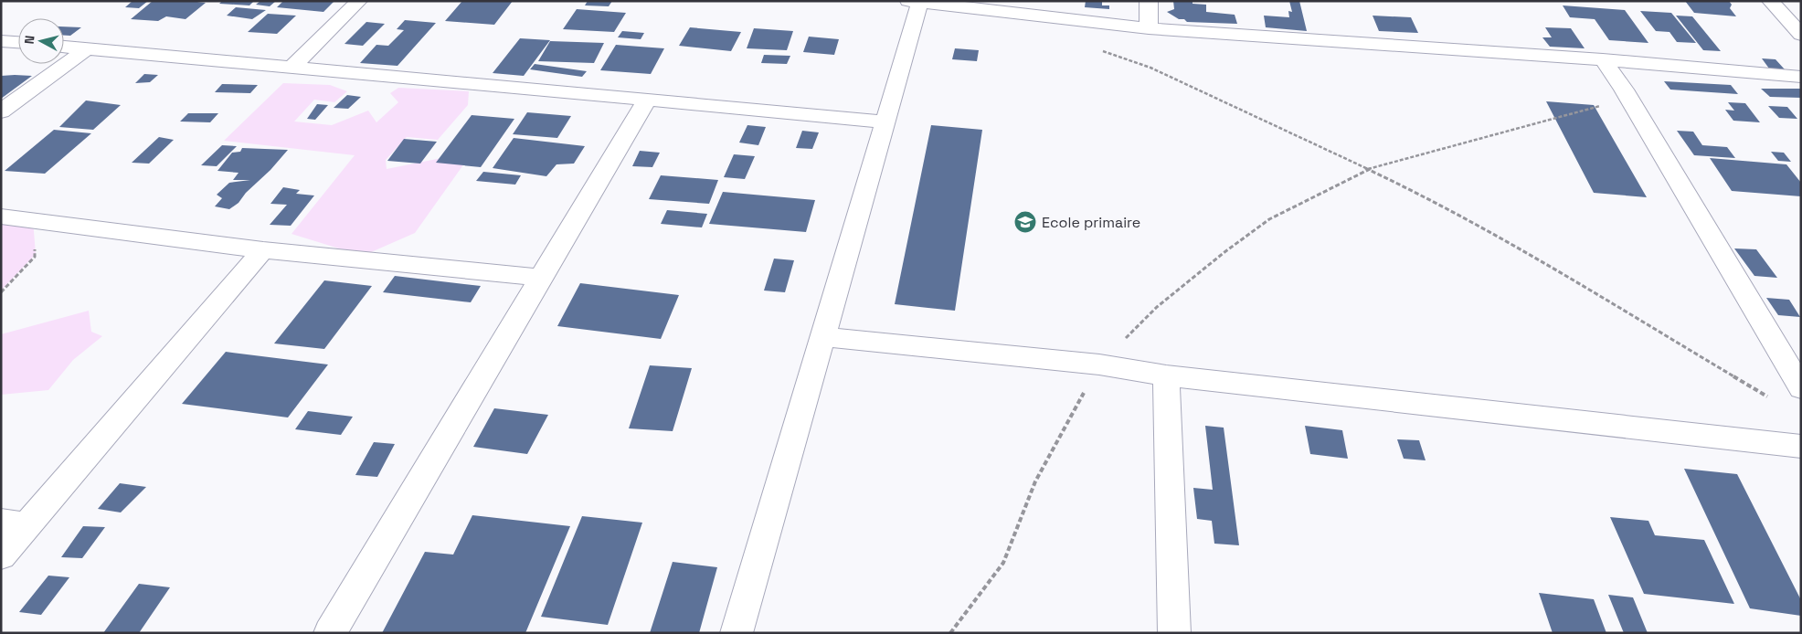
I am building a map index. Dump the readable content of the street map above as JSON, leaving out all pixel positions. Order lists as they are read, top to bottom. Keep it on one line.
{"places":{"school or university":["Ecole primaire"]},"north":"left"}
